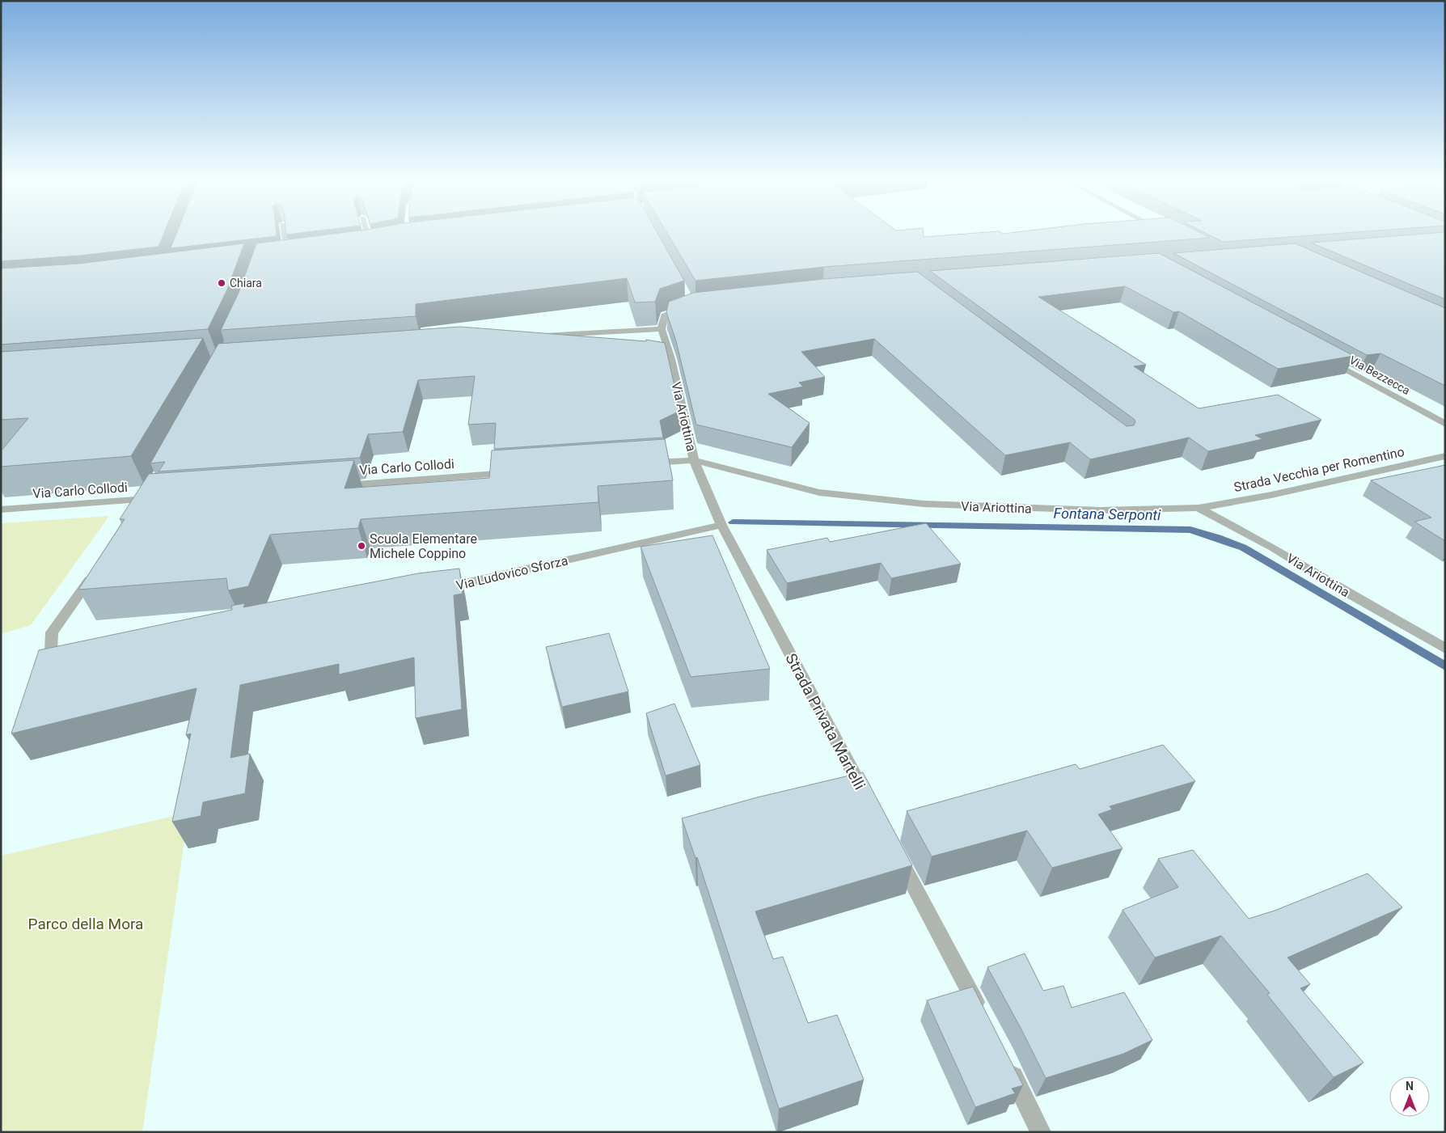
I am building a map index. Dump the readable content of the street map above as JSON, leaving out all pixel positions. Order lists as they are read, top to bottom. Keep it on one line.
{"streets":{"street":["Via Bezzecca","Via Ariottina","Via Carlo Collodi","Strada Vecchia per Romentino","Via Ludovico Sforza","Strada Privata Martelli"]},"crossings":[["Via Ariottina","Strada Vecchia per Romentino"],["Via Ariottina","Strada Privata Martelli"],["Via Ludovico Sforza","Strada Privata Martelli"]],"water":["Fontana Serponti"],"parks":["Parco della Mora"],"places":["Chiara","Scuola Elementare Michele Coppino"],"north":"top"}
